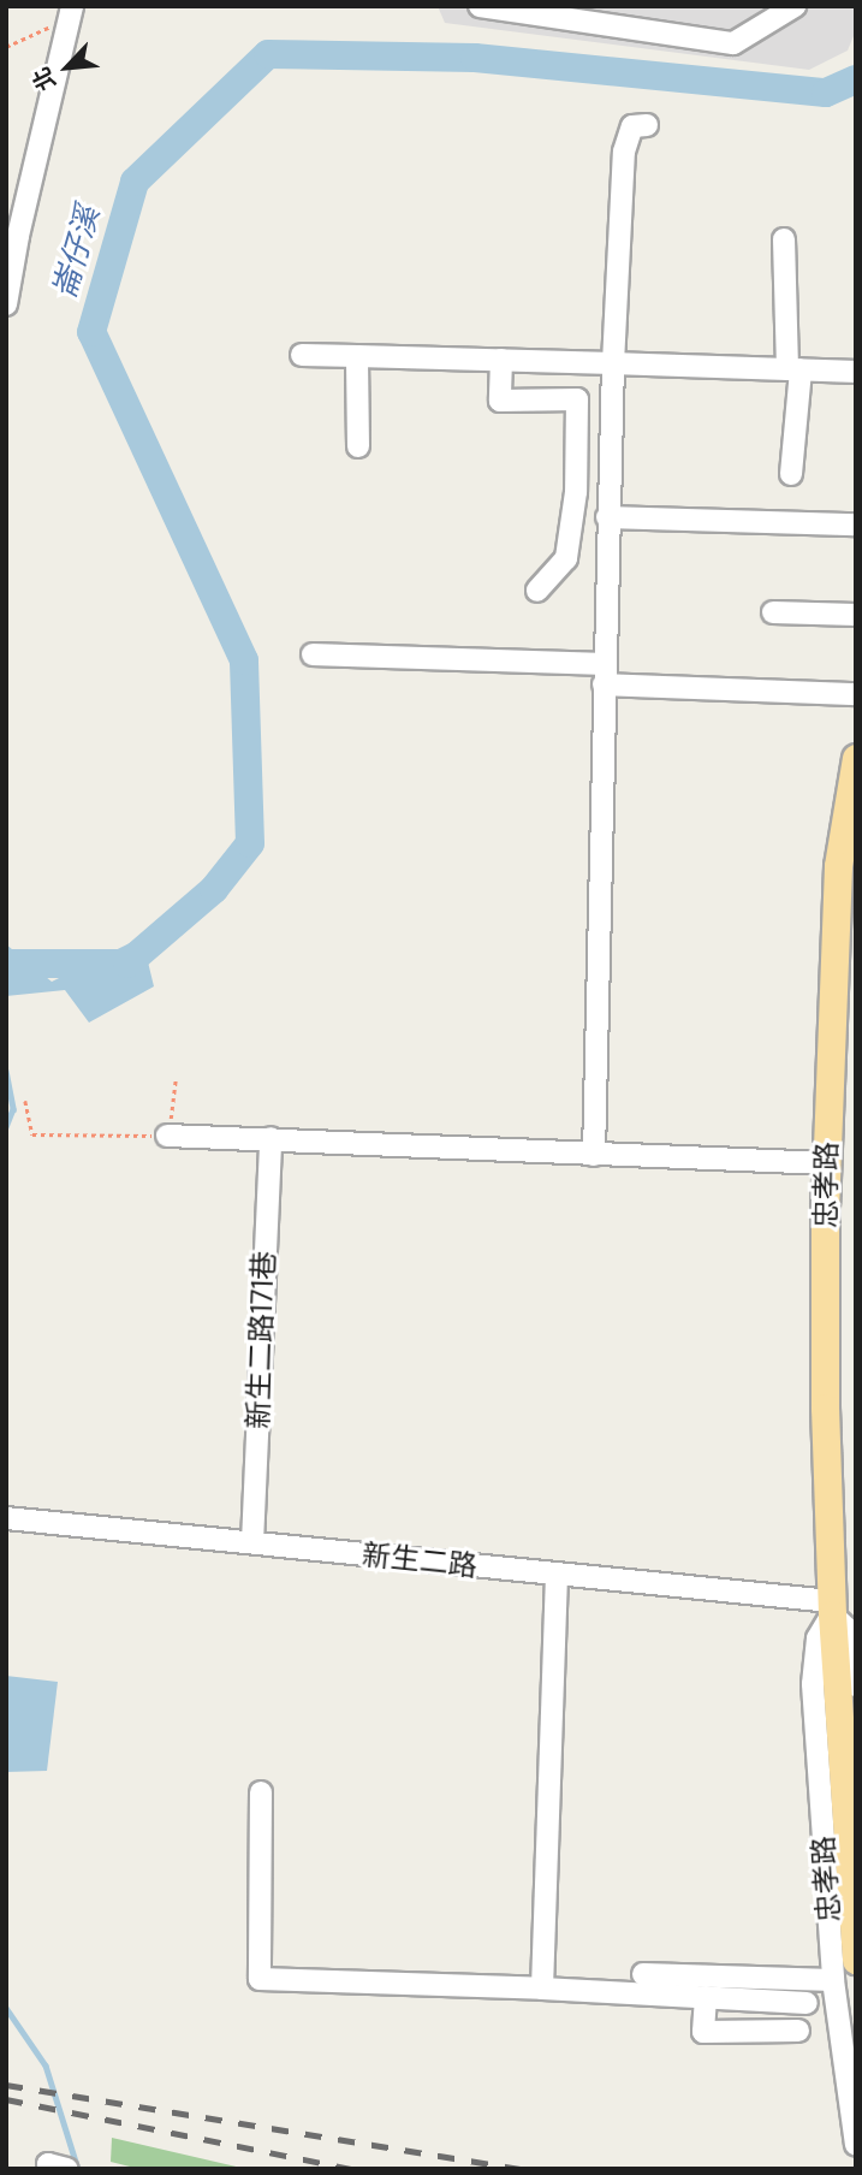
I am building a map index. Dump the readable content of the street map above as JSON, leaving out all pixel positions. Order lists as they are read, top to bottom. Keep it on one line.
{"streets":{"main road":["忠孝路"],"street":["新生二路171巷","新生二路"]},"crossings":[["忠孝路","新生二路"],["新生二路171巷","新生二路"]],"water":["崙仔溪"],"north":"bottom left"}
